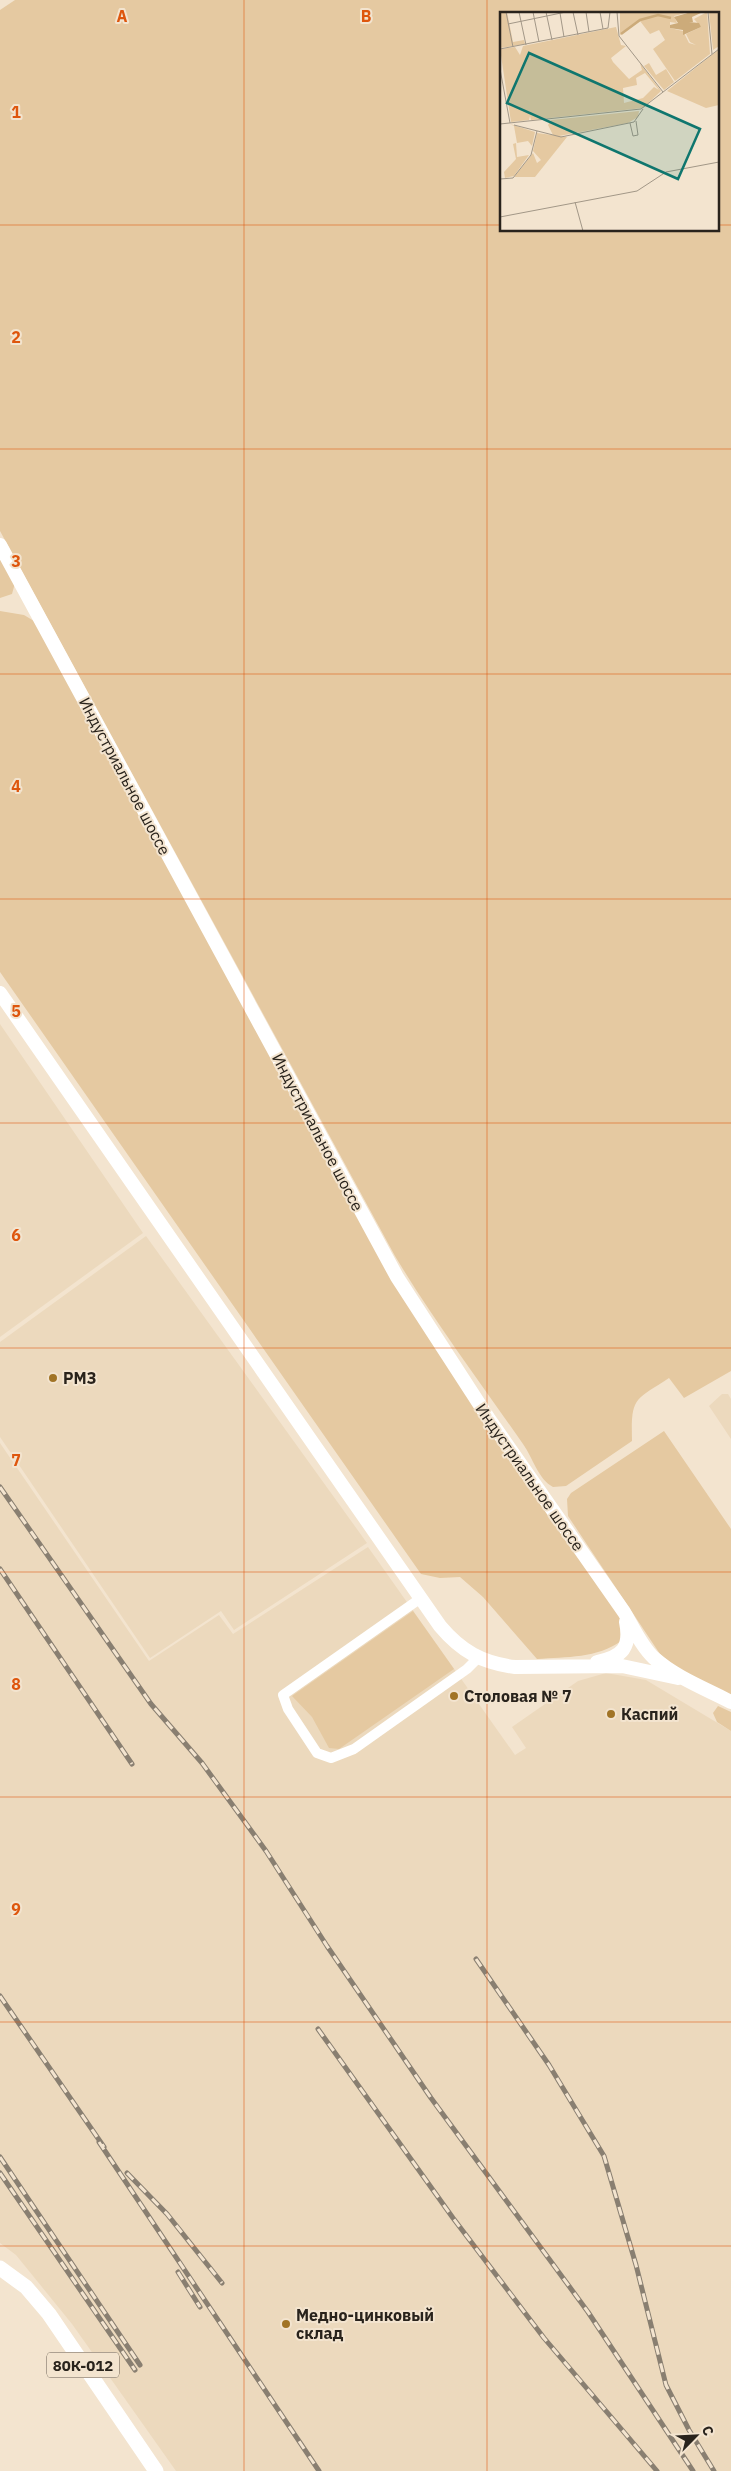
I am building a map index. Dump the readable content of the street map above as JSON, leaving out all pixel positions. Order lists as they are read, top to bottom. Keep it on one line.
{"streets":{"main road":["Индустриальное шоссе","80К-012"]},"places":["РМЗ","Столовая № 7","Каспий","Медно-цинковый склад"],"north":"top right","grid":{"columns":["A","B"],"rows":["1","2","3","4","5","6","7","8","9"]}}
